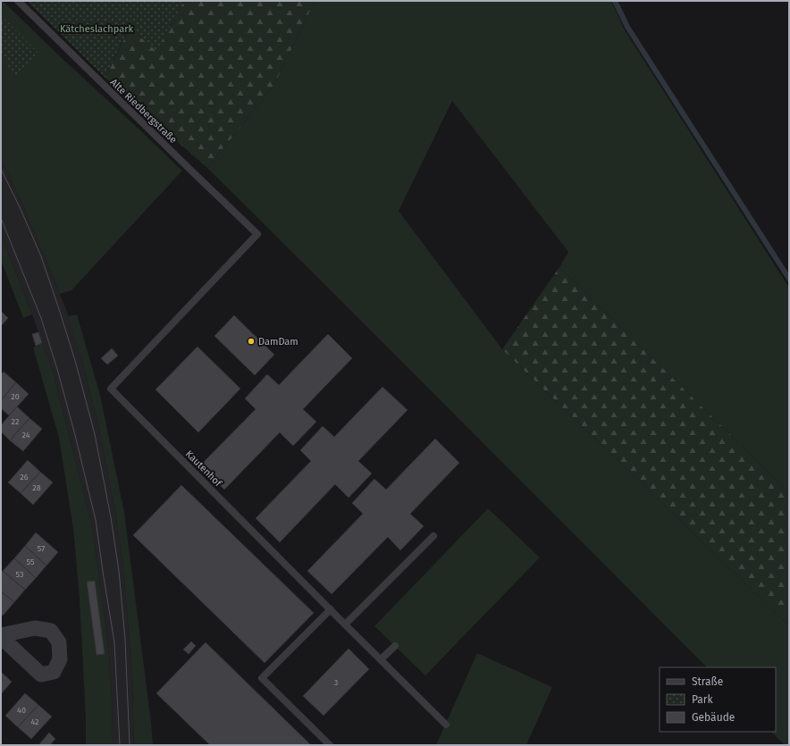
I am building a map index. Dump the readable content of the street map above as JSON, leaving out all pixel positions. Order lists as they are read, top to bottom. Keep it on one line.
{"streets":{"lane":["Alte Riedbergstraße","Kautenhof"]},"crossings":[["Alte Riedbergstraße","Kautenhof"]],"parks":["Kätcheslachpark"],"places":["DamDam"],"house_numbers":["20","22","24","26","28","57","55","53","3","40","42"],"legend":["Straße","Park","Gebäude"]}
